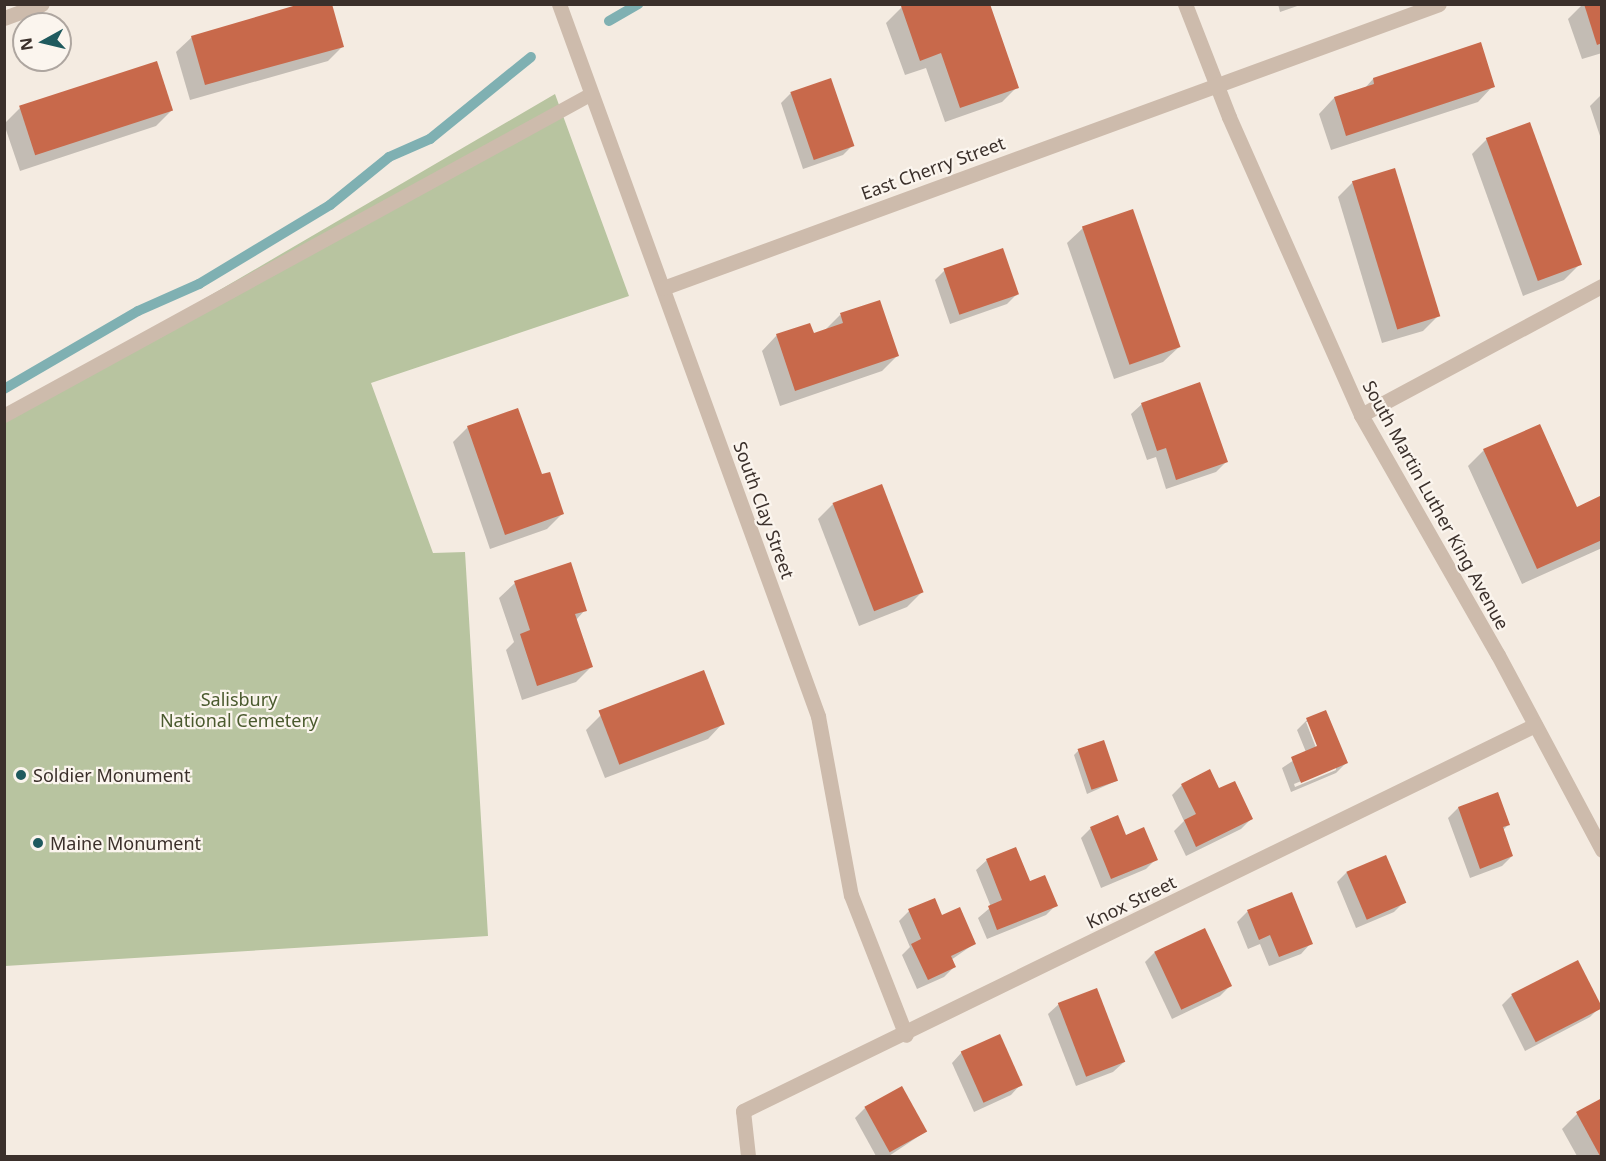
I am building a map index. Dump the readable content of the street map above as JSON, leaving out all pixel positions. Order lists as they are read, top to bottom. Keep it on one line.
{"streets":{"street":["East Cherry Street","South Martin Luther King Avenue","South Clay Street","Knox Street"]},"crossings":[["East Cherry Street","South Martin Luther King Avenue"],["East Cherry Street","South Clay Street"],["South Martin Luther King Avenue","Knox Street"],["South Clay Street","Knox Street"]],"parks":["Salisbury National Cemetery"],"places":["Soldier Monument","Maine Monument"],"north":"left"}
